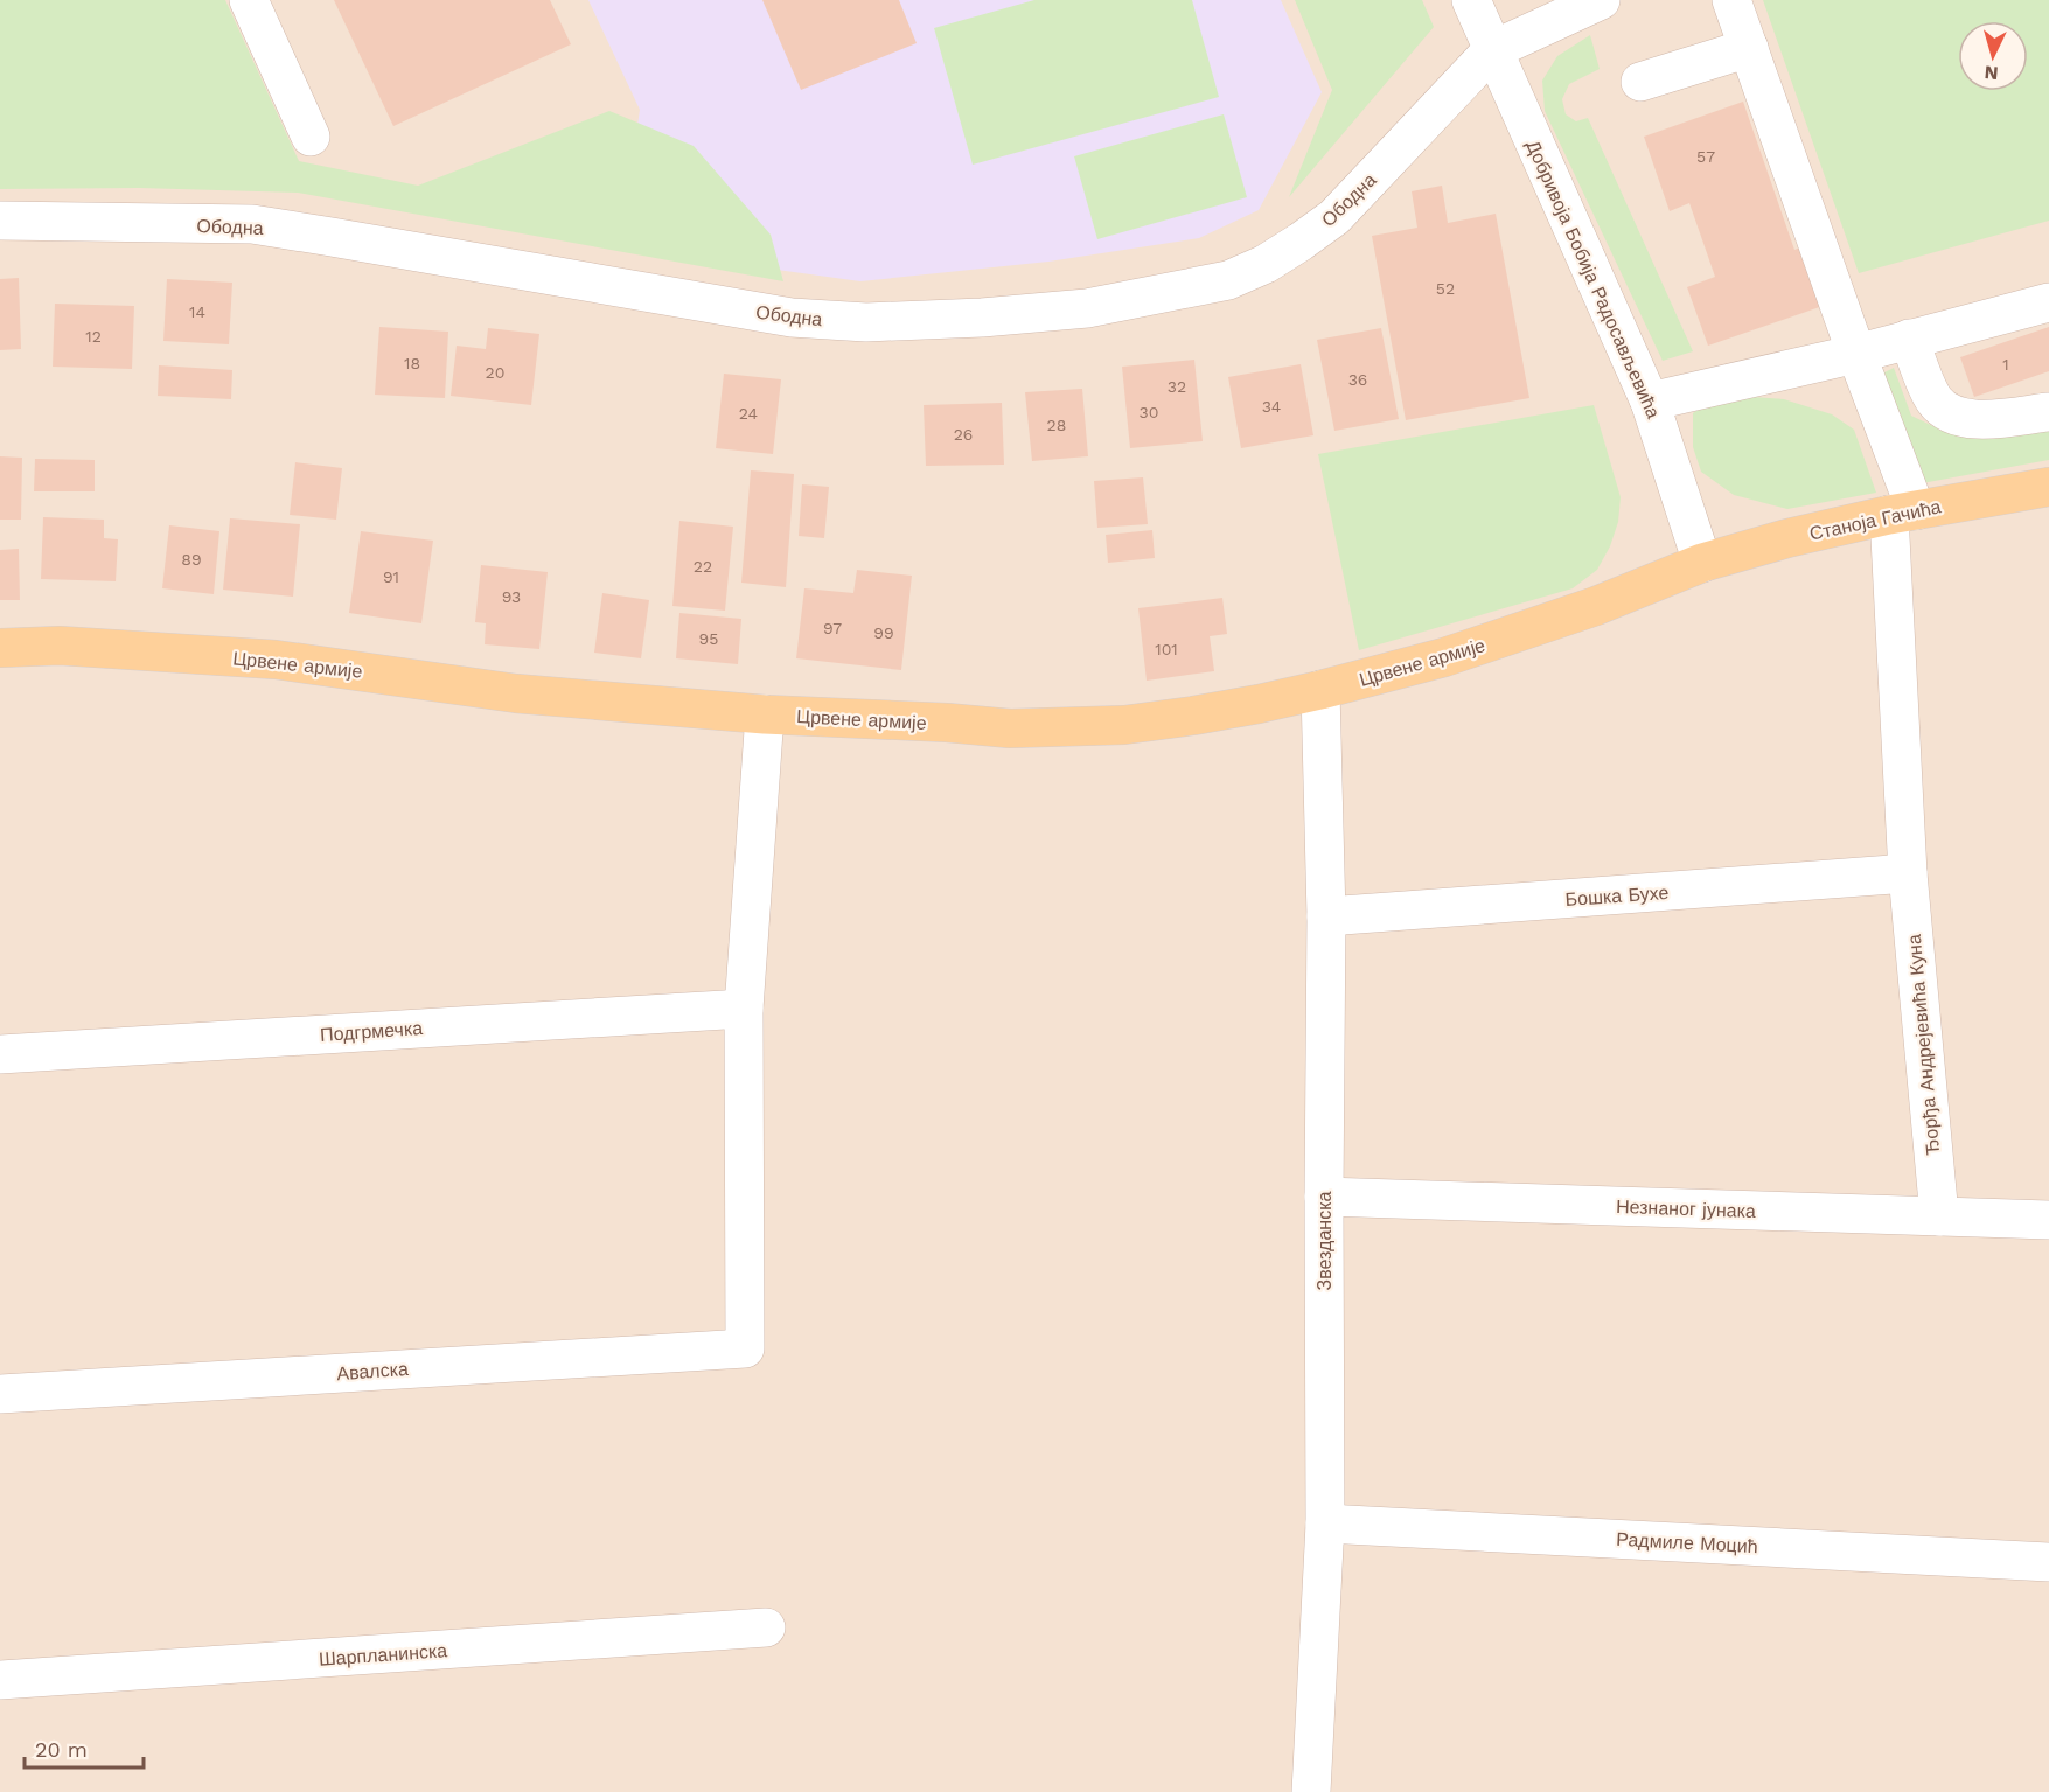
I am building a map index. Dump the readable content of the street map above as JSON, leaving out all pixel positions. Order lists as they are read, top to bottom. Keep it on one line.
{"streets":{"main road":["Станоја Гачића","Црвене армије"],"street":["Ободна","Добривоја Бобија Радосављевића","Бошка Бухе","Подгрмечка","Ђорђа Андрејевића Куна","Незнаног јунака","Звезданска","Авалска","Радмиле Моцић","Шарпланинска"]},"crossings":[["Ободна","Добривоја Бобија Радосављевића"],["Добривоја Бобија Радосављевића","Станоја Гачића"],["Добривоја Бобија Радосављевића","Црвене армије"],["Станоја Гачића","Црвене армије"],["Станоја Гачића","Ђорђа Андрејевића Куна"],["Црвене армије","Звезданска"],["Бошка Бухе","Ђорђа Андрејевића Куна"],["Бошка Бухе","Звезданска"],["Подгрмечка","Авалска"],["Ђорђа Андрејевића Куна","Незнаног јунака"],["Незнаног јунака","Звезданска"],["Звезданска","Радмиле Моцић"]],"house_numbers":["57","52","14","12","18","1","20","36","32","34","30","24","28","26","89","22","91","93","97","99","95","101"],"scale_bar":"20 m","north":"bottom"}
